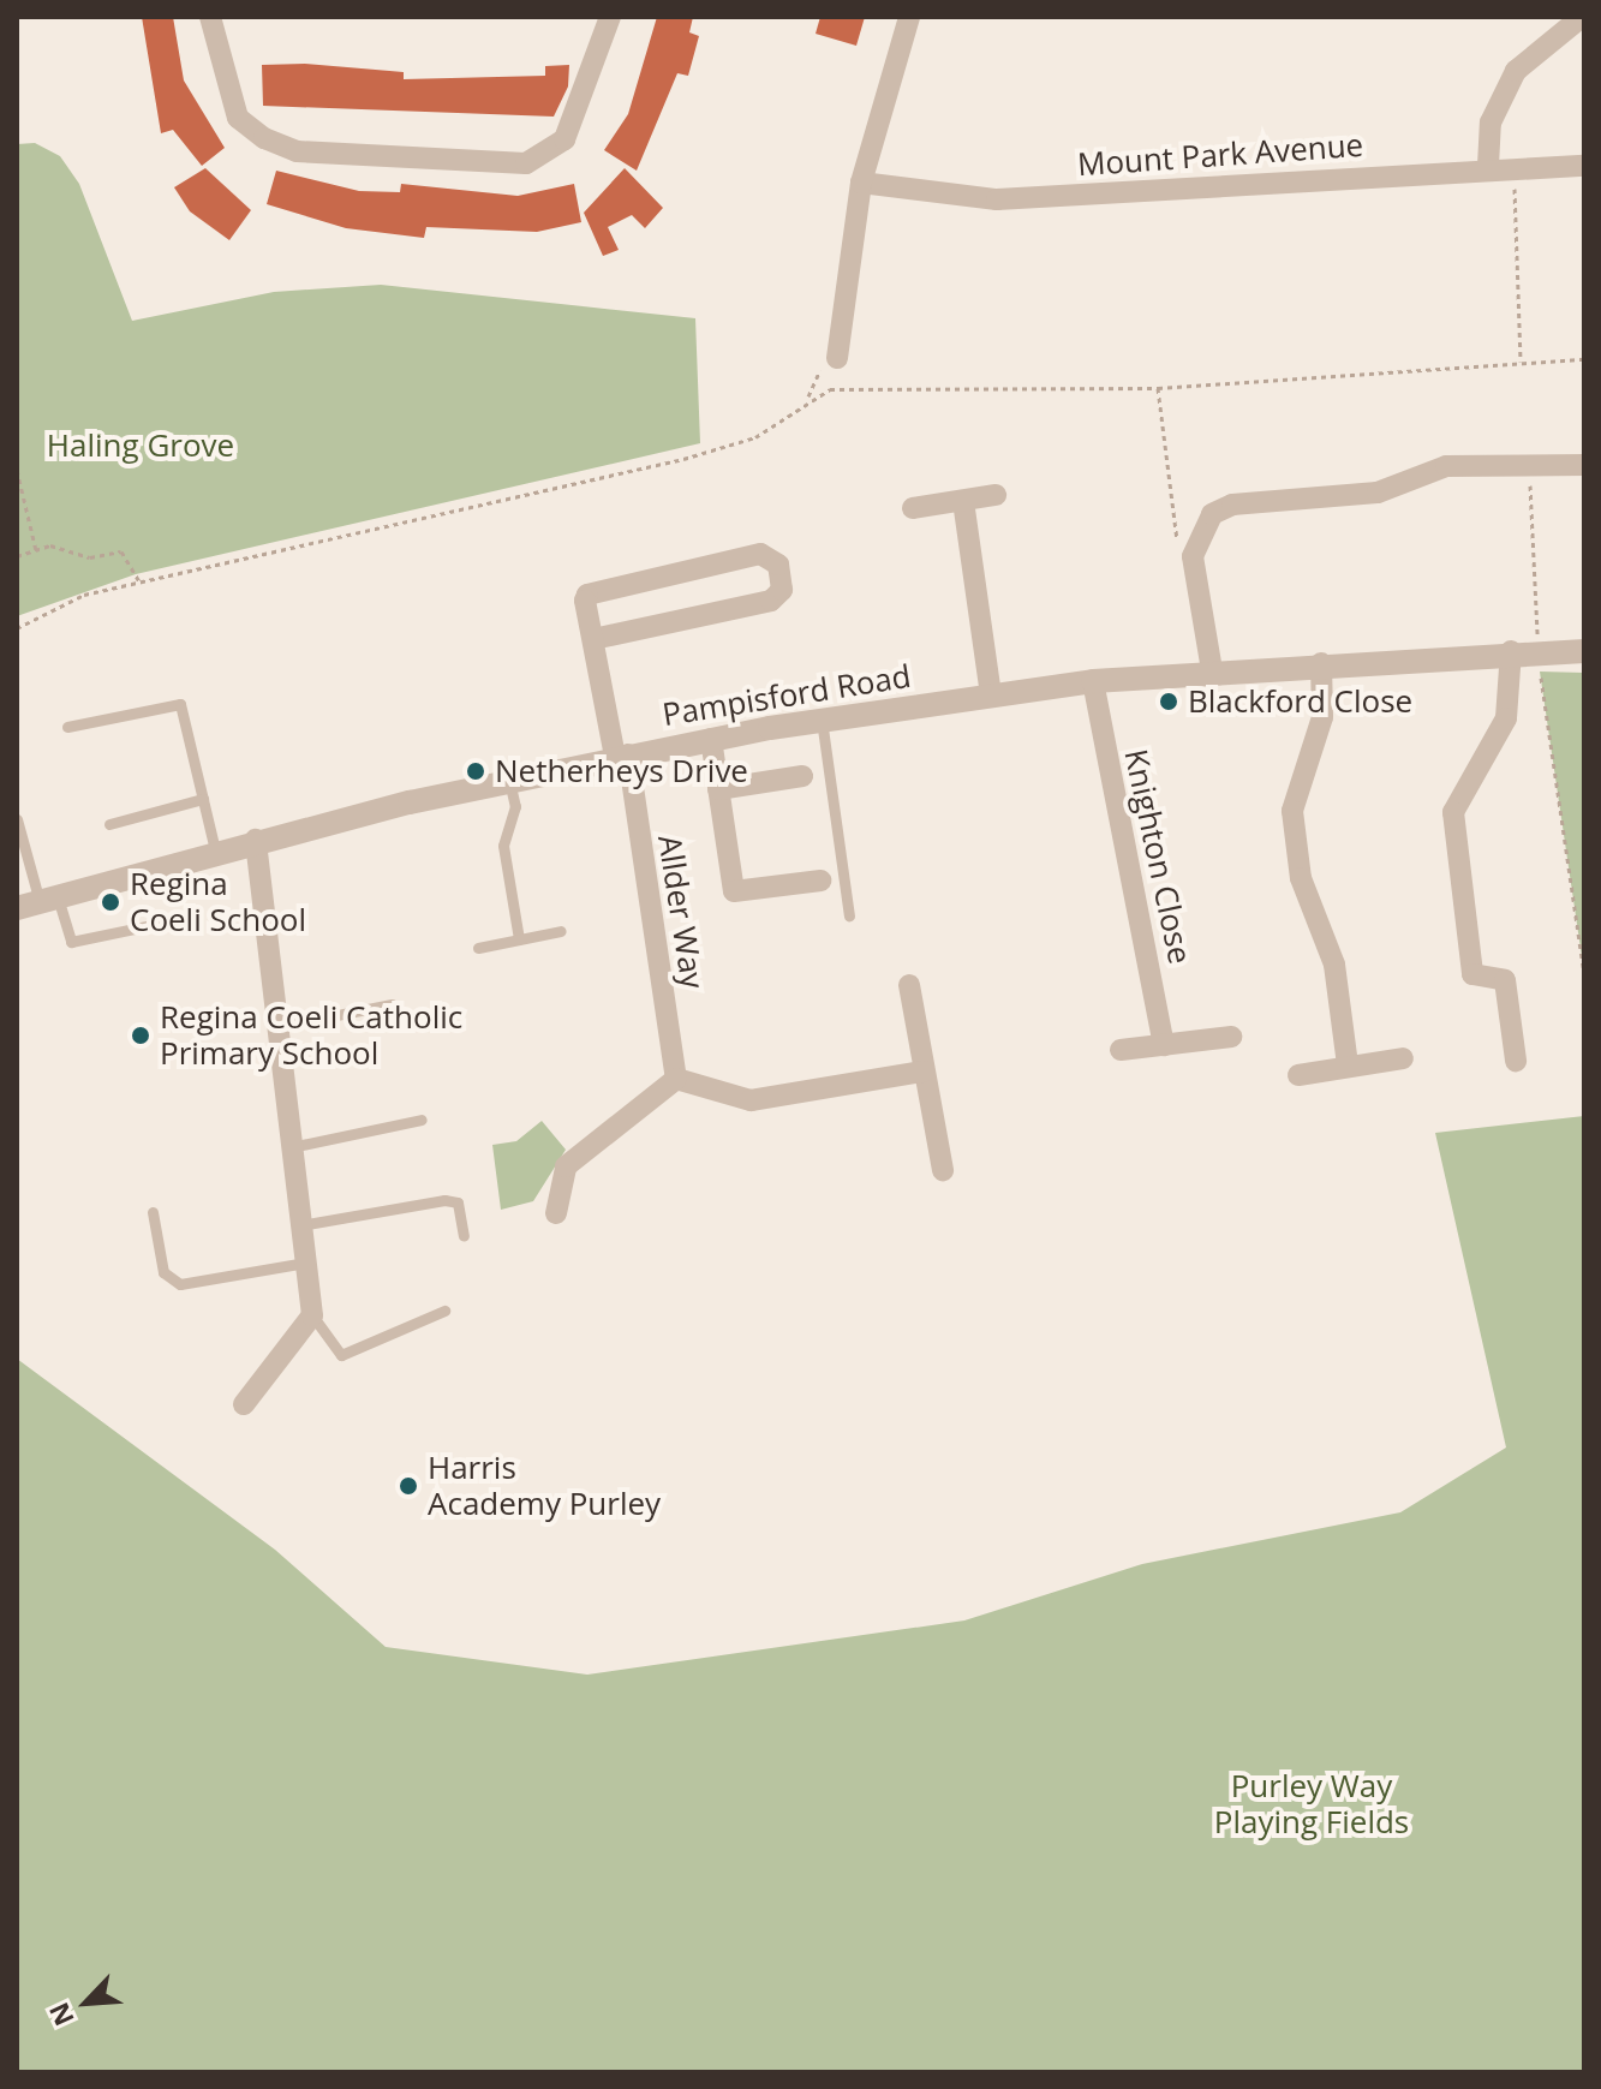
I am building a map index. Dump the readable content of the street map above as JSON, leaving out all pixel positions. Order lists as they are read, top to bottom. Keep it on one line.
{"streets":{"street":["Mount Park Avenue","Pampisford Road","Knighton Close","Allder Way"]},"crossings":[["Pampisford Road","Knighton Close"],["Pampisford Road","Allder Way"]],"parks":["Haling Grove","Purley Way Playing Fields"],"places":["Blackford Close","Netherheys Drive","Regina Coeli School","Regina Coeli Catholic Primary School","Harris Academy Purley"],"north":"bottom left"}
